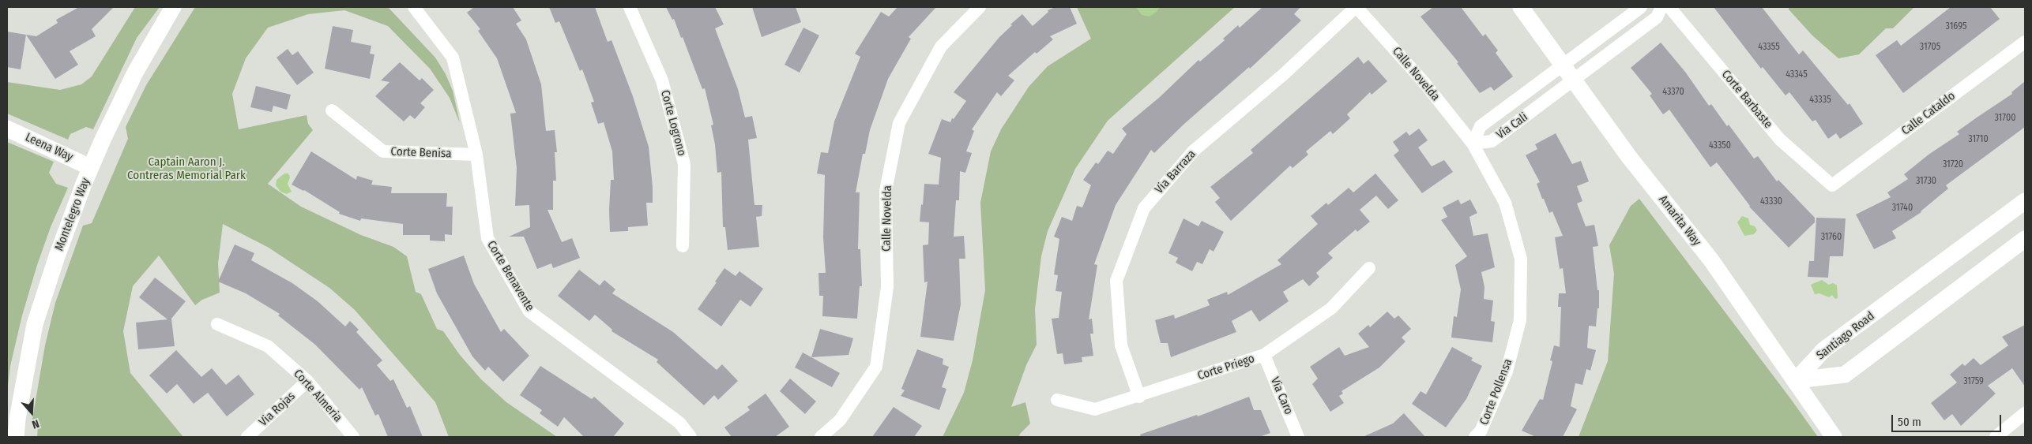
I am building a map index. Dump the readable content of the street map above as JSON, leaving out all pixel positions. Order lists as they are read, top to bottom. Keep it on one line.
{"streets":{"street":["Calle Novelda","Corte Barbaste","Calle Cataldo","Corte Logrono","Via Cali","Leena Way","Corte Benisa","Via Barraza","Montelegro Way","Amarita Way","Corte Benavente","Santiago Road","Corte Priego","Corte Pollensa","Corte Almeria","Via Caro","Via Rojas"]},"crossings":[["Calle Novelda","Via Cali"],["Calle Novelda","Via Barraza"],["Calle Novelda","Corte Pollensa"],["Corte Barbaste","Calle Cataldo"],["Via Cali","Amarita Way"],["Via Cali","Corte Pollensa"],["Leena Way","Montelegro Way"],["Corte Benisa","Corte Benavente"],["Via Barraza","Corte Priego"],["Amarita Way","Santiago Road"],["Corte Priego","Via Caro"],["Corte Almeria","Via Rojas"]],"parks":["Captain Aaron J. Contreras Memorial Park"],"house_numbers":["31695","43355","31705","43345","43370","43335","31700","31710","43350","31720","31730","43330","31740","31760","31759"],"scale_bar":"50 m","north":"bottom"}
